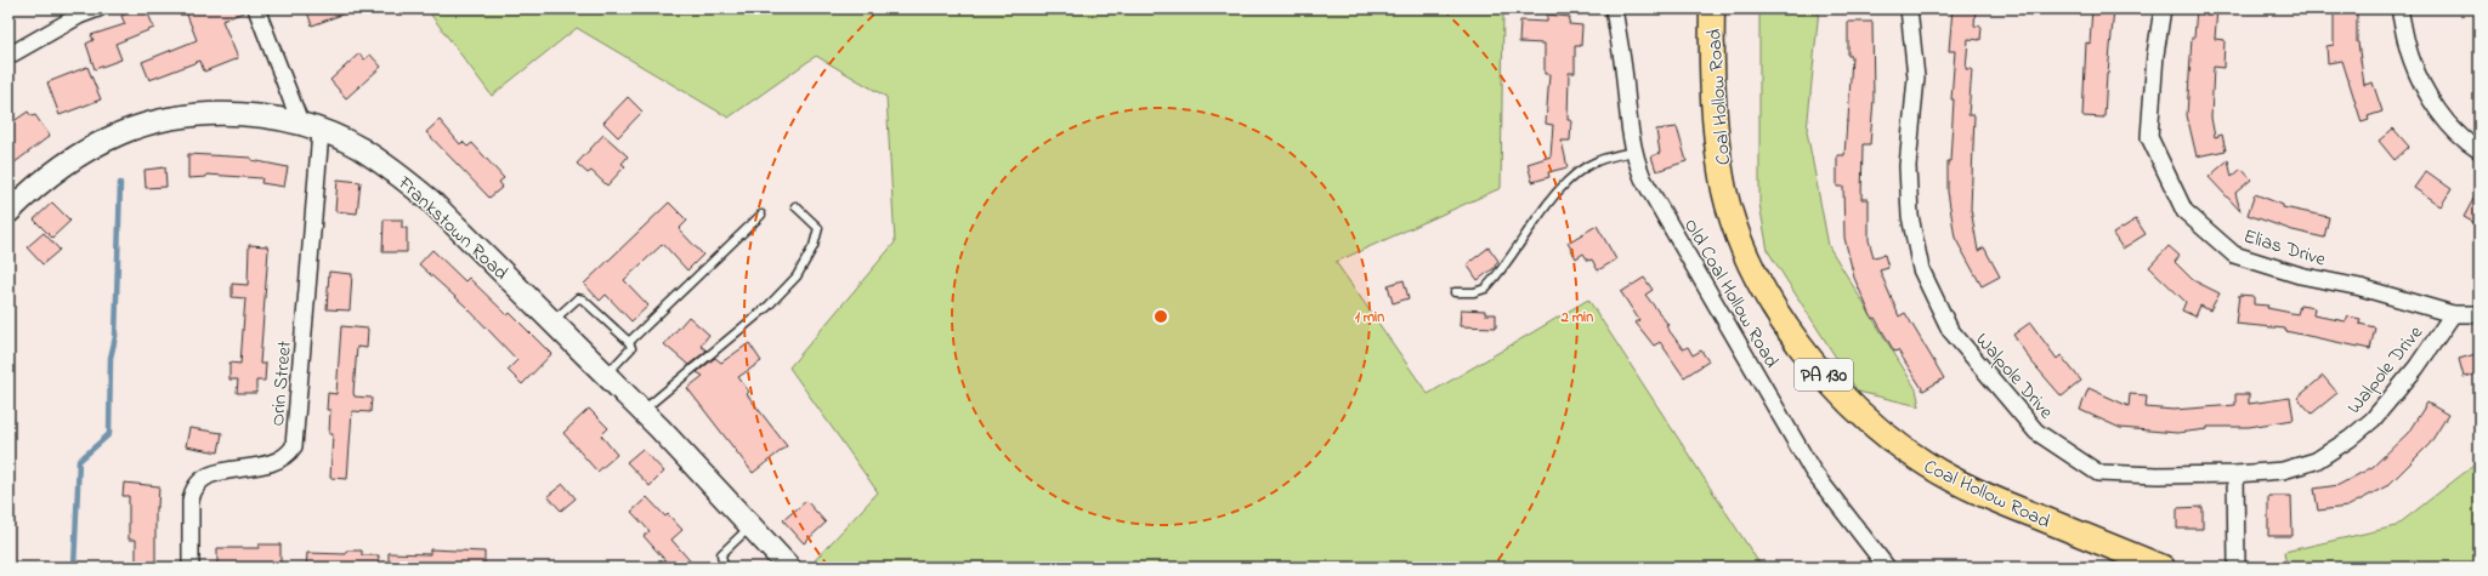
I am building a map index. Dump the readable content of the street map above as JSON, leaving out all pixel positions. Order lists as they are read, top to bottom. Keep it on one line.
{"streets":{"main road":["Coal Hollow Road","Frankstown Road","PA 130"],"street":["Elias Drive","Old Coal Hollow Road","Walpole Drive","Orin Street"]},"crossings":[["Frankstown Road","Orin Street"],["Elias Drive","Walpole Drive"]],"rings":["1 min","2 min"]}
